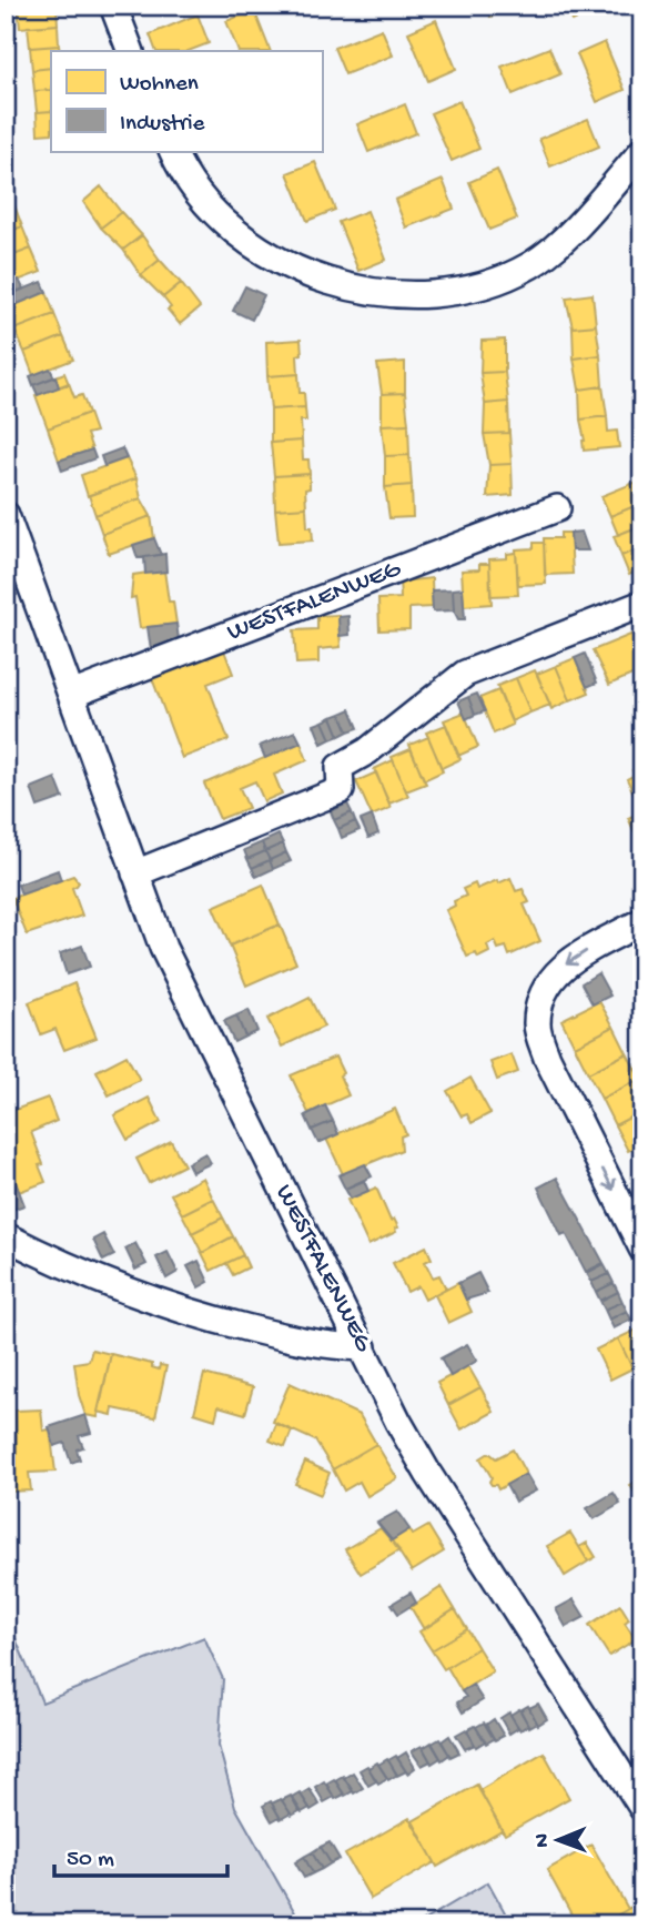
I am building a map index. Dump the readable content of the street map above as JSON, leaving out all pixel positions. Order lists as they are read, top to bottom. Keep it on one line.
{"streets":{"street":["WESTFALENWEG"]},"legend":["Wohnen","Industrie"],"scale_bar":"50 m","north":"left"}
